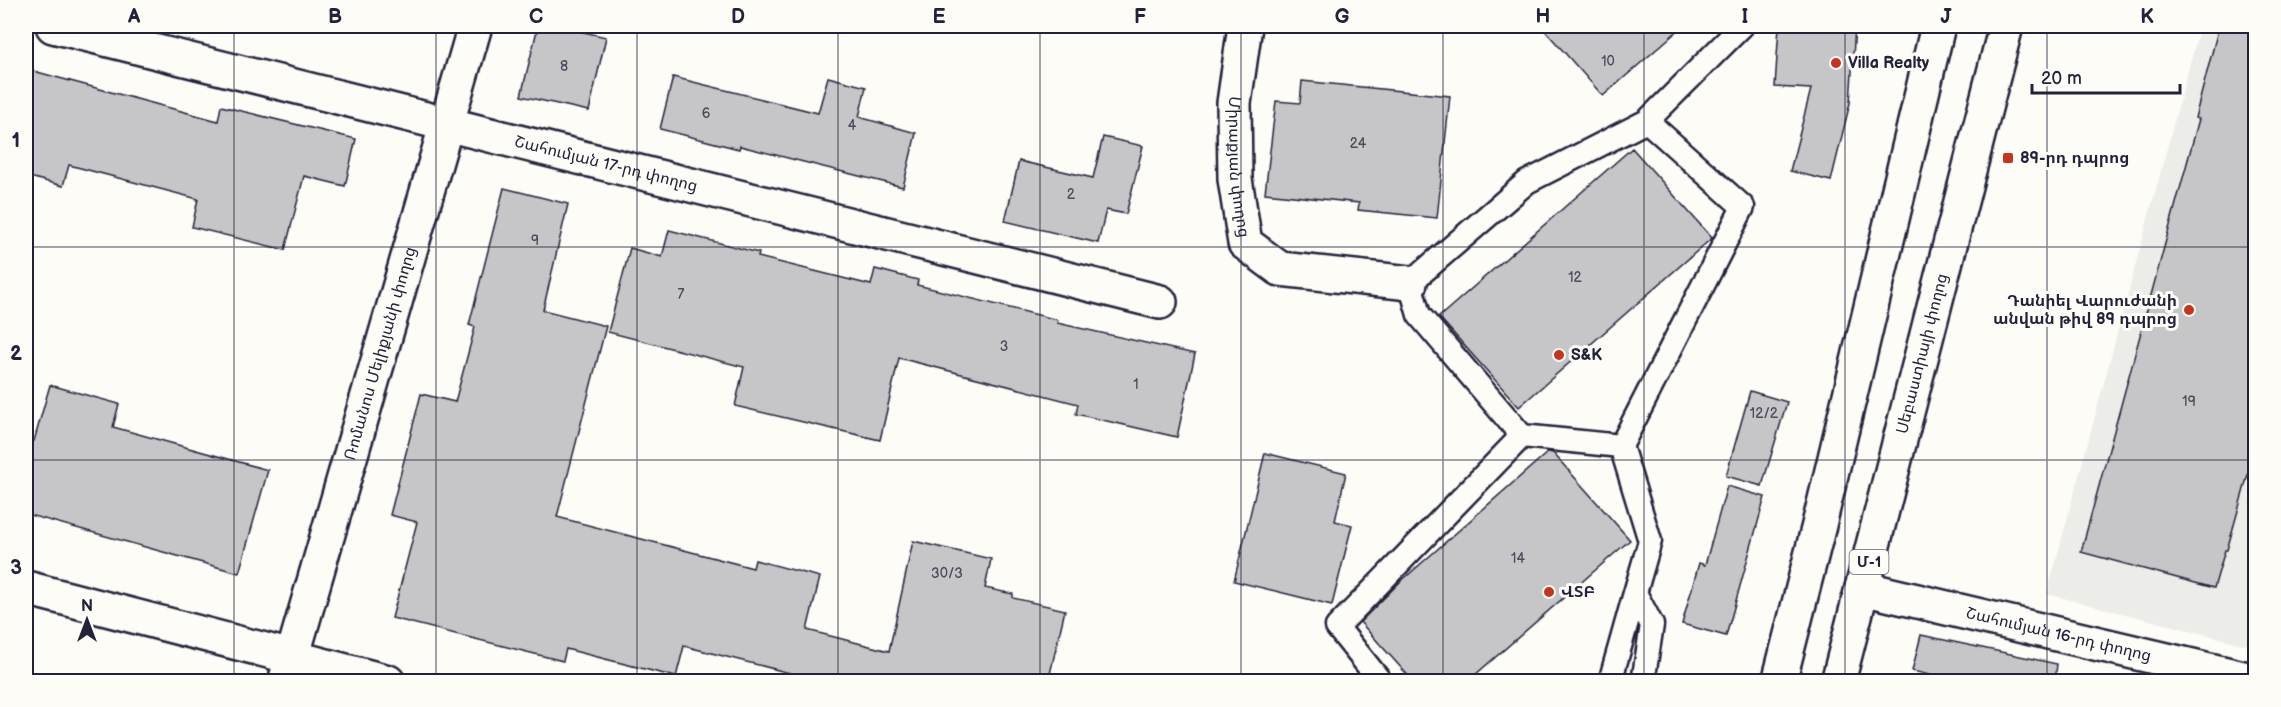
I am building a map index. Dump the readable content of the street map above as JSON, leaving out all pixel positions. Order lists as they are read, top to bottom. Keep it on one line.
{"streets":{"street":["Շահումյան 17-րդ փողոց","Միրաքյան փողոց","Ռոմանոս Մելիքյանի փողոց","Սեբաստիայի փողոց","Մ-1","Շահումյան 16-րդ փողոց"]},"crossings":[["Շահումյան 17-րդ փողոց","Ռոմանոս Մելիքյանի փողոց"],["Սեբաստիայի փողոց","Շահումյան 16-րդ փողոց"]],"places":{"other":["Villa Realty","Դանիել Վարուժանի անվան թիվ 89 դպրոց","S&K","ՎՏԲ"],"transit":["89-րդ դպրոց"]},"house_numbers":["10","8","6","4","24","2","9","12","7","3","1","19","12/2","14","30/3"],"scale_bar":"20 m","north":"top","grid":{"columns":["A","B","C","D","E","F","G","H","I","J","K"],"rows":["1","2","3"]}}
